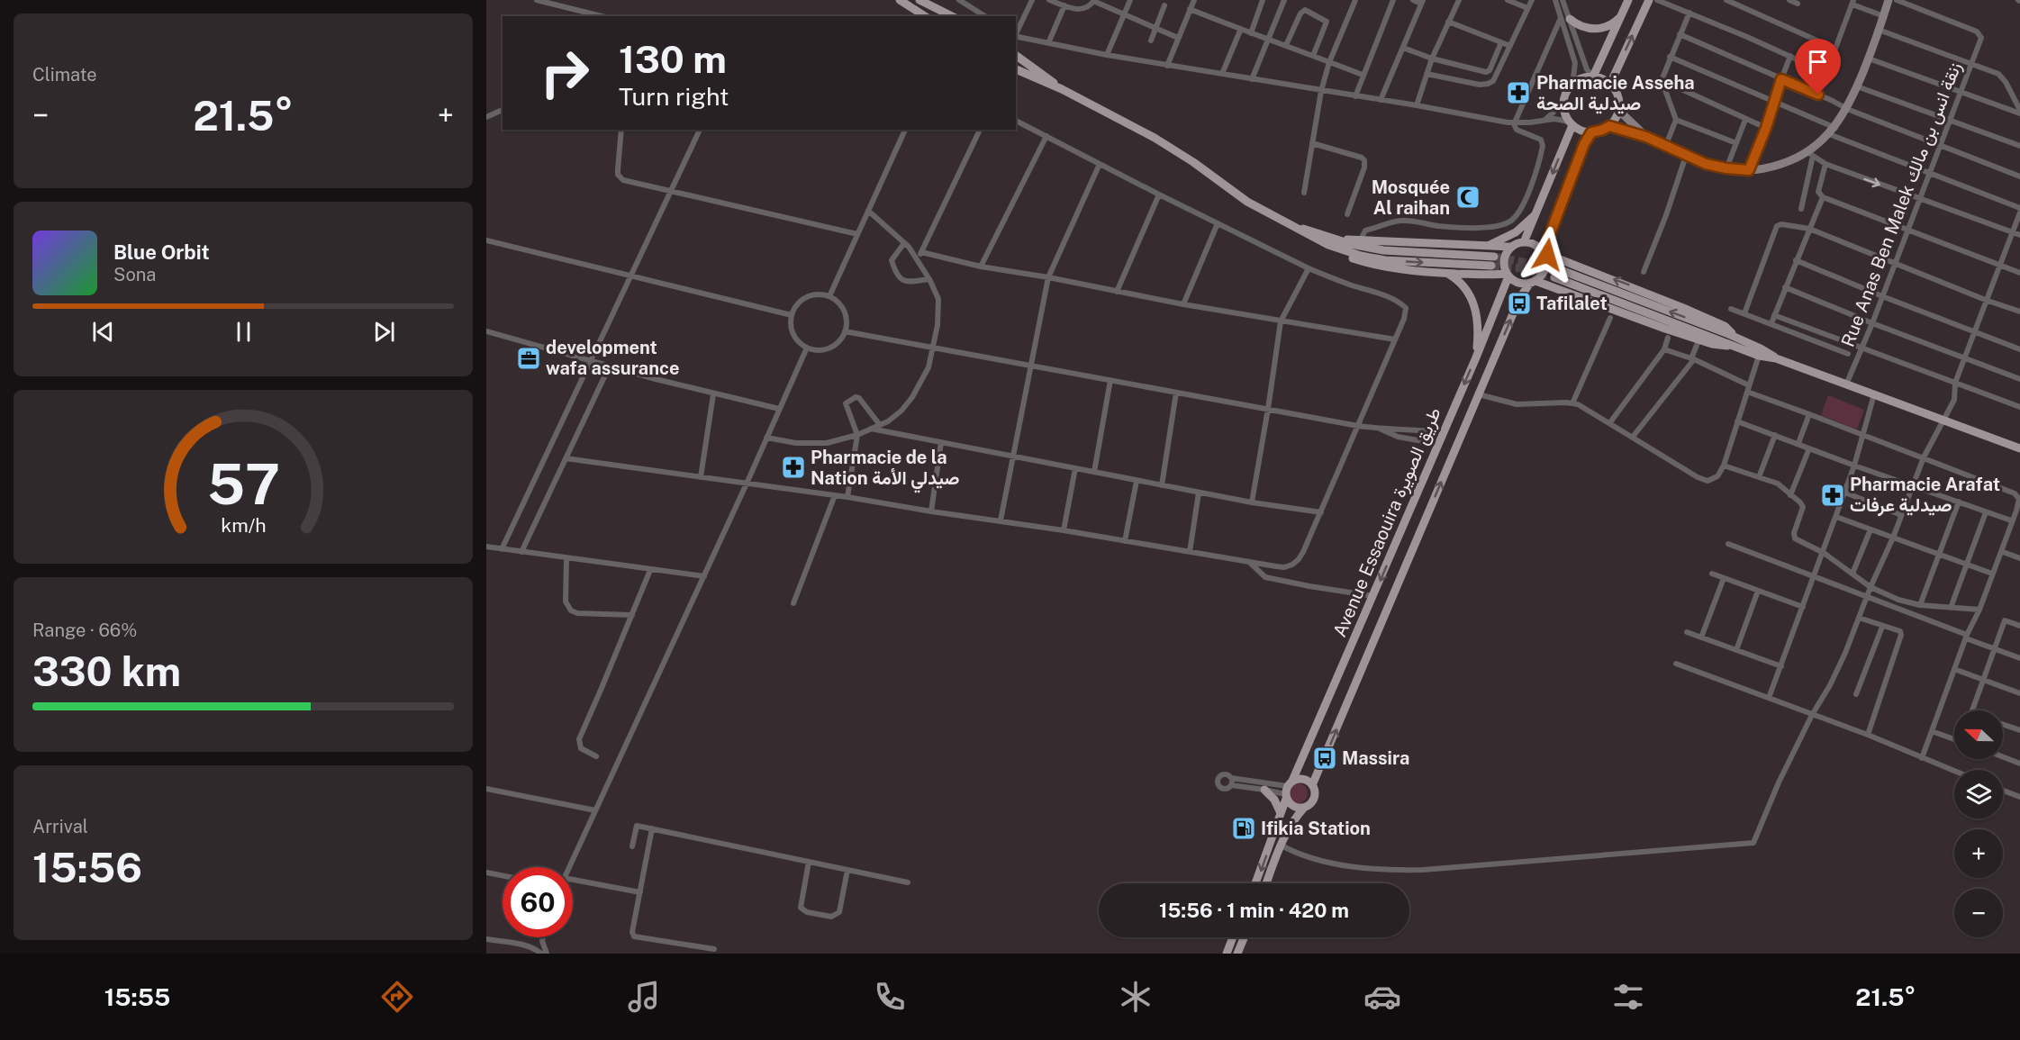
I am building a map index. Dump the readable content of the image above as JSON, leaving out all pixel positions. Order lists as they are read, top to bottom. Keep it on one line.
{"streets":{"main road":["Avenue Essaouira طريق الصويرة"],"street":["Rue Anas Ben Malek زنقة انس بن مالك"]},"places":{"pharmacy":["Pharmacie Asseha صيدلية الصحة","Pharmacie de la Nation صيدلي الأمة","Pharmacie Arafat صيدلية عرفات"],"mosque":["Mosquée Al raihan"],"bus stop":["Tafilalet","Massira"],"office":["development wafa assurance"],"fuel station":["Ifikia Station"]},"north":"left","page":{"tile":["Climate",["Range · 66%","330 km"],["Arrival","15:56"]],"turn":["130 m","Turn right"],"heat":["−","21.5°","+"],"song":["Blue Orbit","Sona"],"map_buttons":["+","−"],"limit":"60","trip":"15:56 · 1 min · 420 m","tabs":["15:55","21.5°"],"gauge":["57","km/h"]}}
